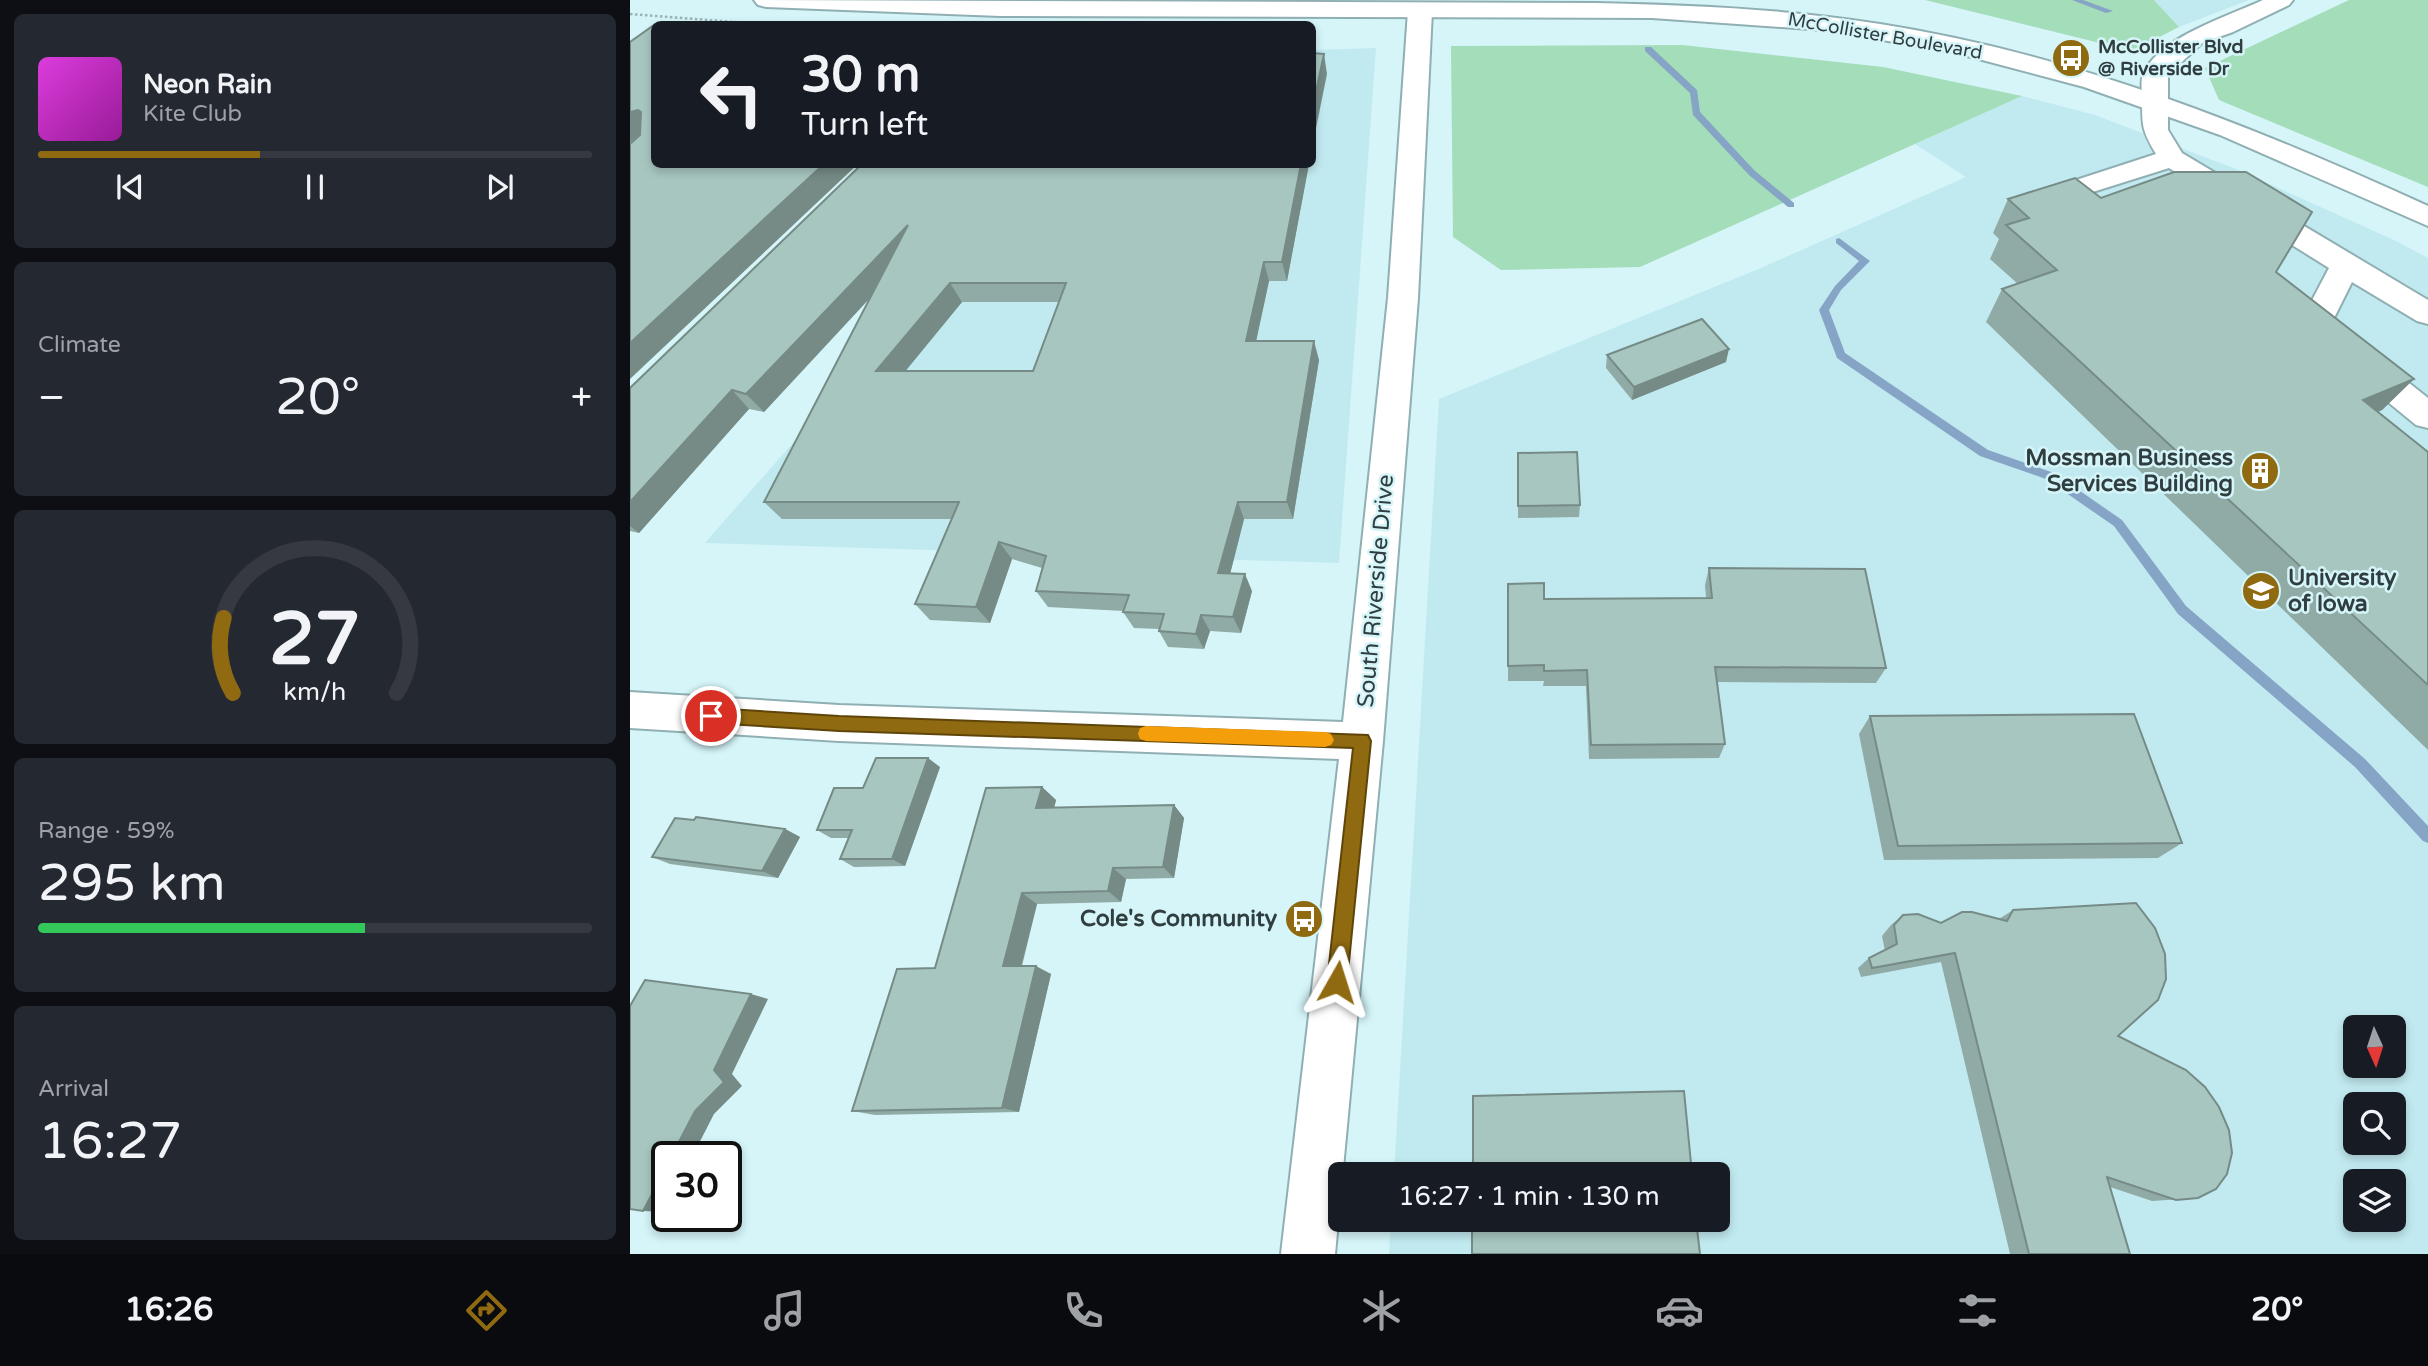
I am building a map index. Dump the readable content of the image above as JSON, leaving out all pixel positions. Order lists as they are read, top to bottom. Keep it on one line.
{"streets":{"main road":["McCollister Boulevard","South Riverside Drive"]},"crossings":[["McCollister Boulevard","South Riverside Drive"]],"places":{"bus stop":["McCollister Blvd @ Riverside Dr","Cole's Community"],"building":["Mossman Business Services Building"],"school or university":["University of Iowa"]},"north":"bottom","page":{"turn":["30 m","Turn left"],"song":["Neon Rain","Kite Club"],"tile":["Climate",["Range · 59%","295 km"],["Arrival","16:27"]],"heat":["−","20°","+"],"limit":"30","trip":"16:27 · 1 min · 130 m","tabs":["16:26","20°"],"gauge":["27","km/h"]}}
